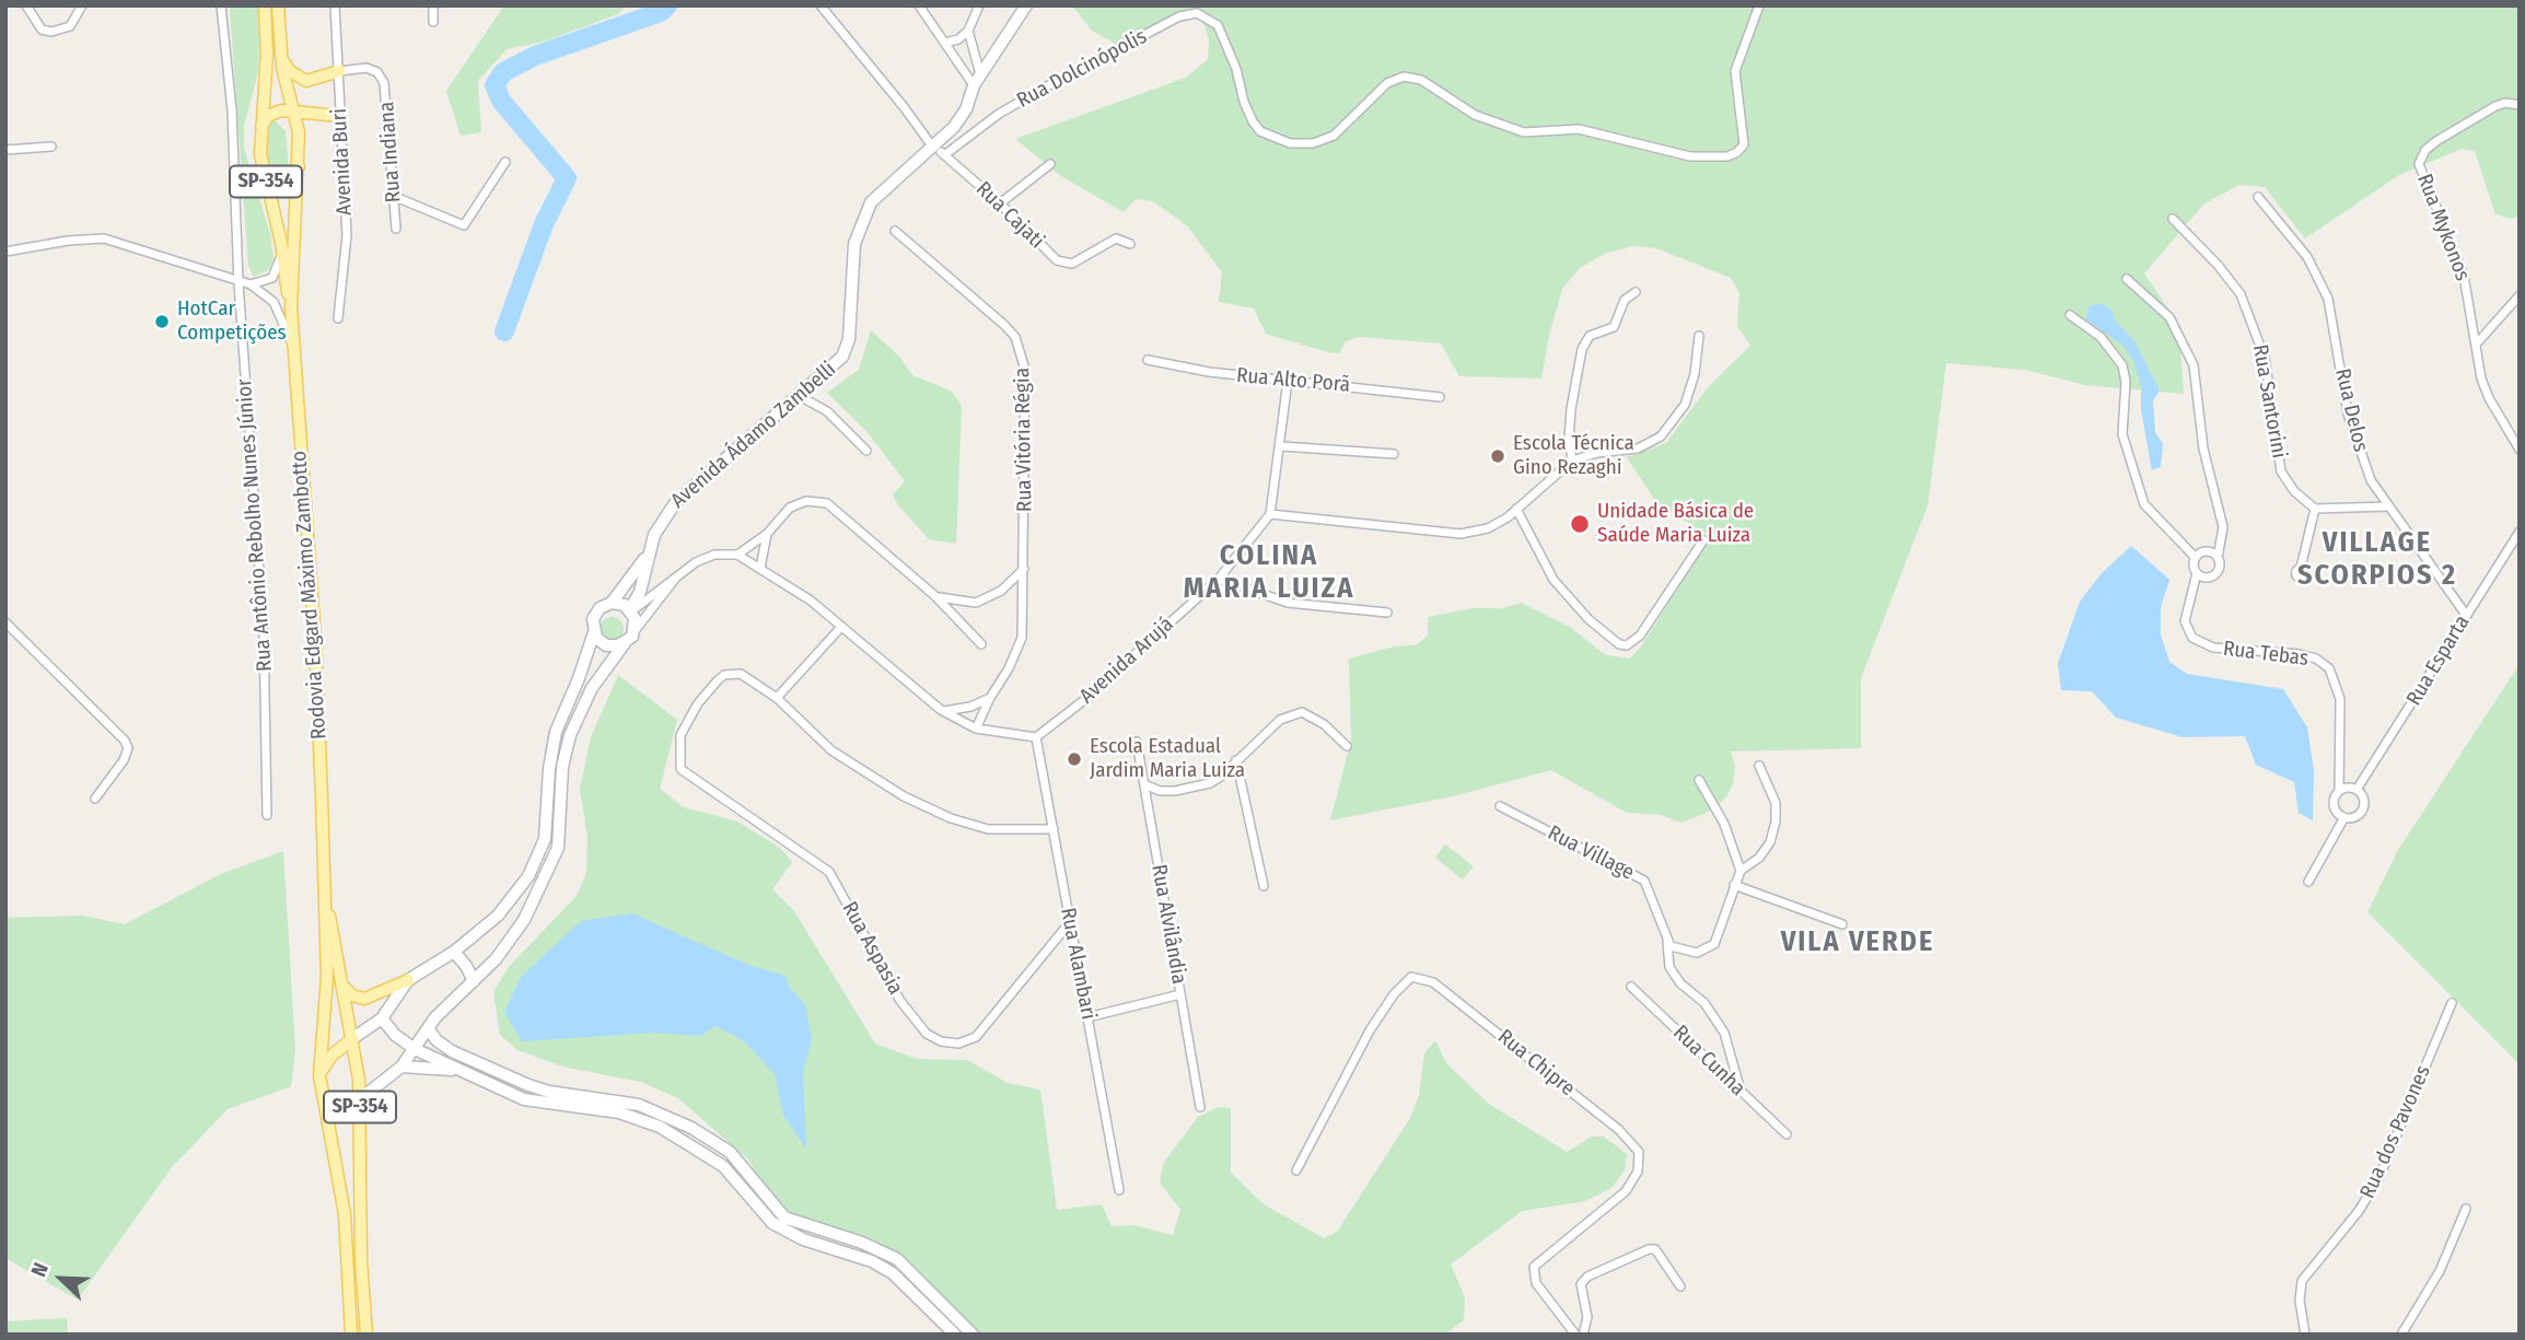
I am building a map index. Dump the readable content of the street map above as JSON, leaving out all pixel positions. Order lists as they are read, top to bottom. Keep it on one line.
{"streets":{"main road":["SP-354","Rodovia Edgard Máximo Zambotto"],"street":["Rua Dolcinópolis","Rua Indiana","Avenida Buri","Rua Cajati","Rua Mykonos","Rua Alto Porã","Rua Santorini","Rua Delos","Avenida Ádamo Zambelli","Rua Vitória Régia","Rua Antônio Rebolho Nunes Júnior","Rua Tebas","Avenida Arujá","Rua Esparta","Rua Village","Rua Alvilândia","Rua Aspasia","Rua Alambari","Rua Cunha","Rua Chipre","Rua dos Pavones"]},"crossings":[["Rua Dolcinópolis","Rua Cajati"],["Rua Dolcinópolis","Avenida Ádamo Zambelli"],["Rua Indiana","Avenida Buri"],["Rua Cajati","Avenida Ádamo Zambelli"],["Rua Delos","Rua Esparta"],["Avenida Ádamo Zambelli","Rodovia Edgard Máximo Zambotto"],["Rua Tebas","Rua Esparta"],["Avenida Arujá","Rua Alambari"],["Rua Village","Rua Cunha"],["Rua Aspasia","Rua Alambari"]],"districts":["VILLAGE SCORPIOS 2","COLINA MARIA LUIZA","VILA VERDE"],"places":["HotCar Competições","Escola Técnica Gino Rezaghi","Unidade Básica de Saúde Maria Luiza","Escola Estadual Jardim Maria Luiza"],"north":"top left"}
